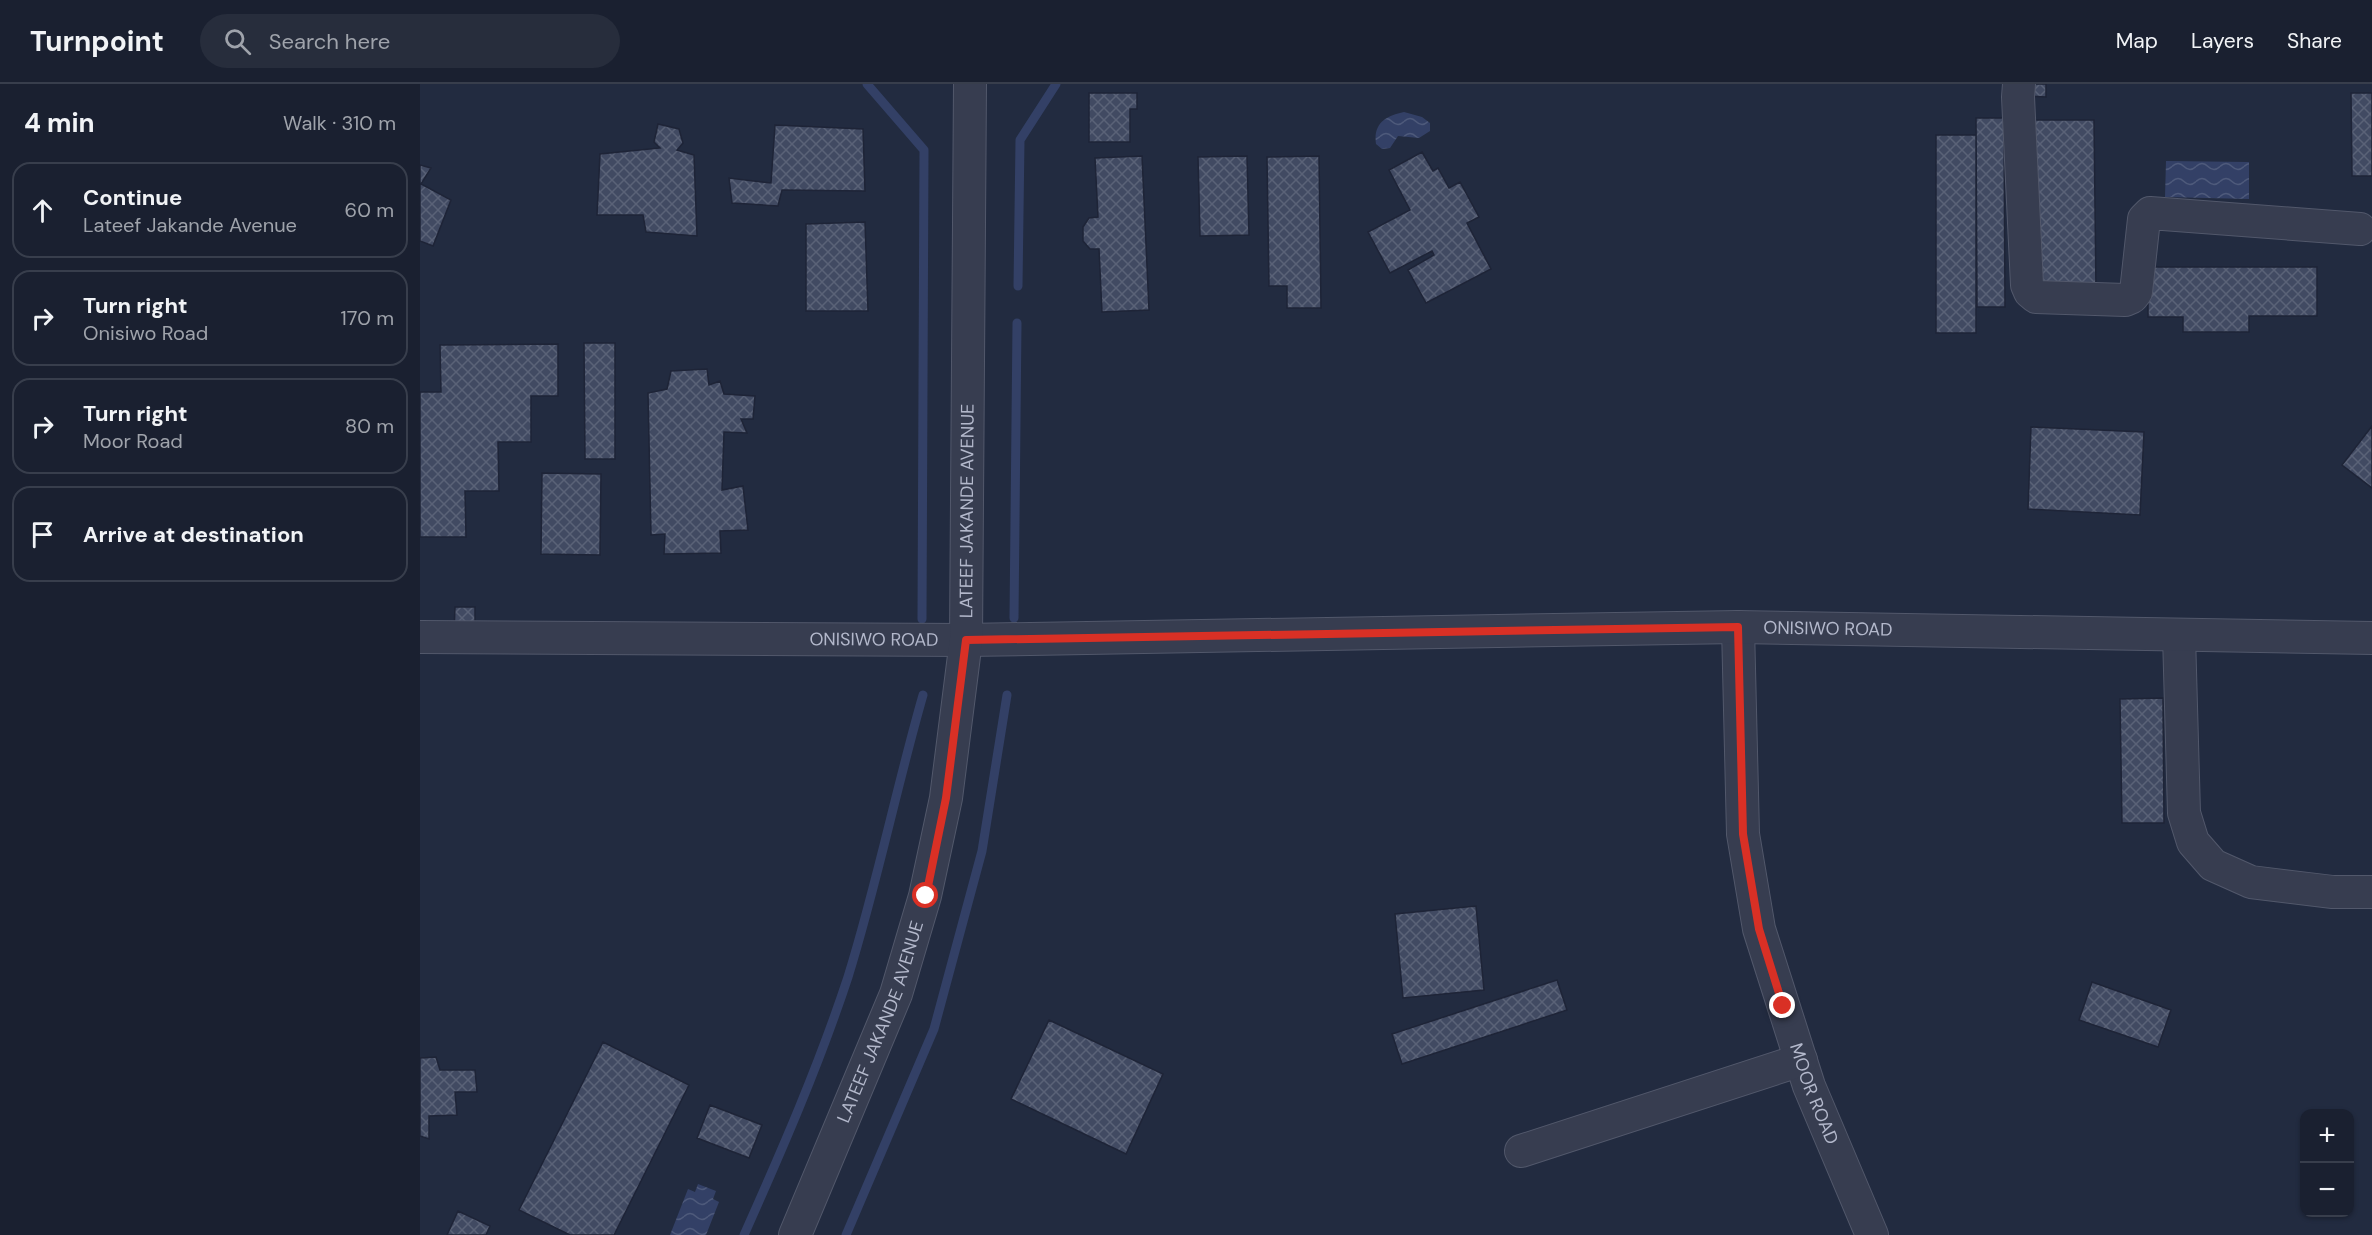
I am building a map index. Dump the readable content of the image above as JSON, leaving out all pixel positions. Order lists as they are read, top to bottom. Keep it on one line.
{"streets":{"street":["LATEEF JAKANDE AVENUE","ONISIWO ROAD","MOOR ROAD"]},"crossings":[["LATEEF JAKANDE AVENUE","ONISIWO ROAD"],["ONISIWO ROAD","MOOR ROAD"]],"page":{"header":"Turnpoint","search":"Search here","nav":["Map","Layers","Share"],"heading":["4 min","Walk · 310 m"],"list":[["Continue","Lateef Jakande Avenue","60 m"],["Turn right","Onisiwo Road","170 m"],["Turn right","Moor Road","80 m"],"Arrive at destination"],"map_buttons":["+","−"]}}
